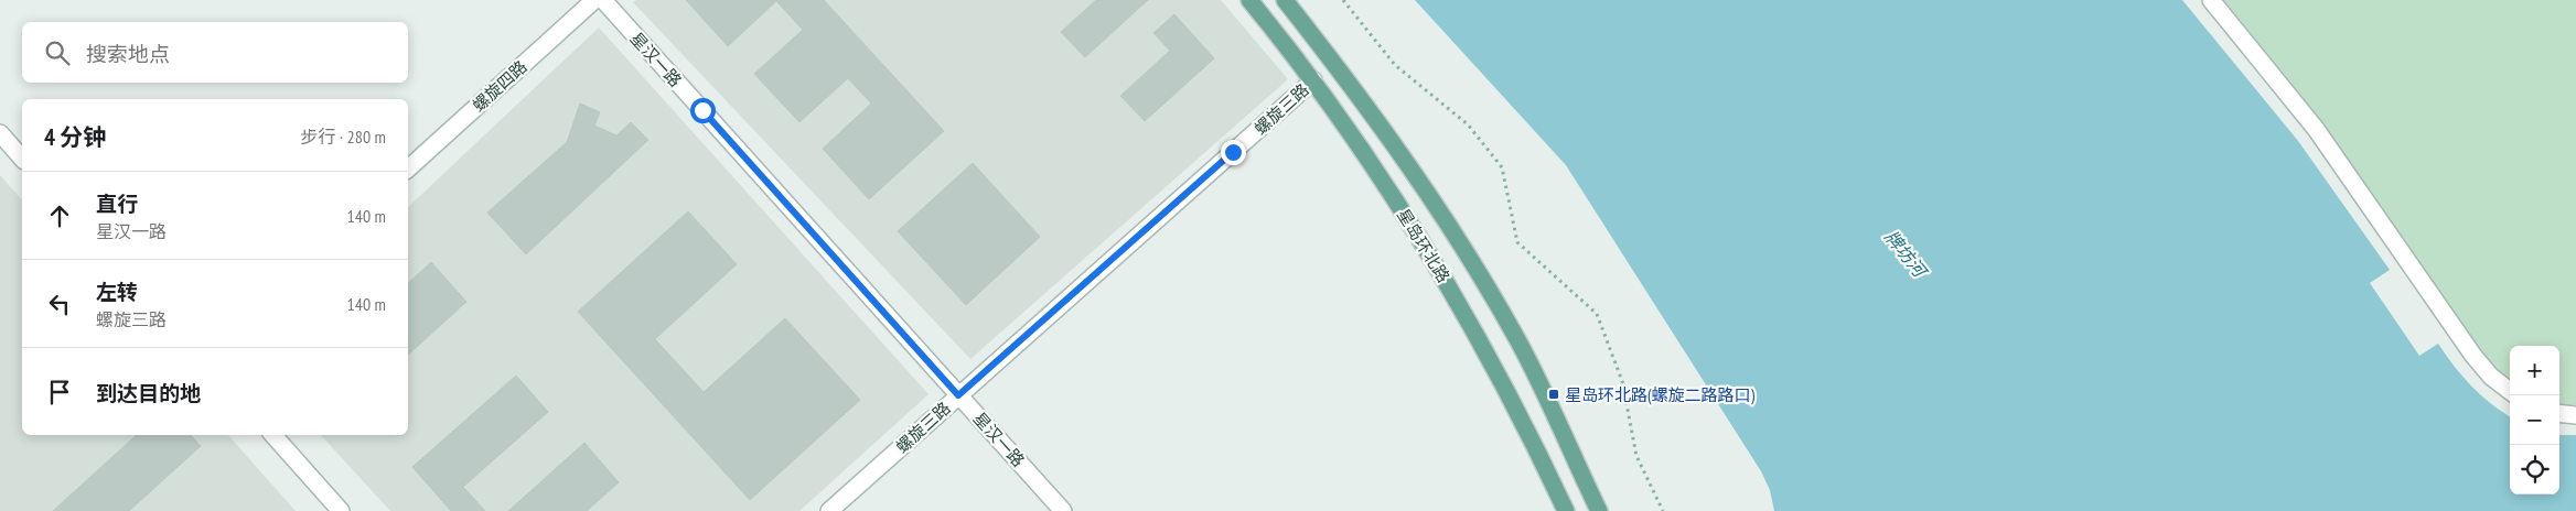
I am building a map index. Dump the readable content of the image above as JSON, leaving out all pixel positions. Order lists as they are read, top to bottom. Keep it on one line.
{"streets":{"main road":["星岛环北路"],"street":["星汉一路","螺旋四路","螺旋三路"]},"crossings":[["星汉一路","螺旋三路"],["螺旋三路","星岛环北路"]],"water":["牌坊河"],"places":{"transit":["星岛环北路(螺旋二路路口)"]},"page":{"search":"搜索地点","heading":["4 分钟","步行 · 280 m"],"list":[["直行","星汉一路","140 m"],["左转","螺旋三路","140 m"],"到达目的地"],"map_buttons":["+","−"]}}
